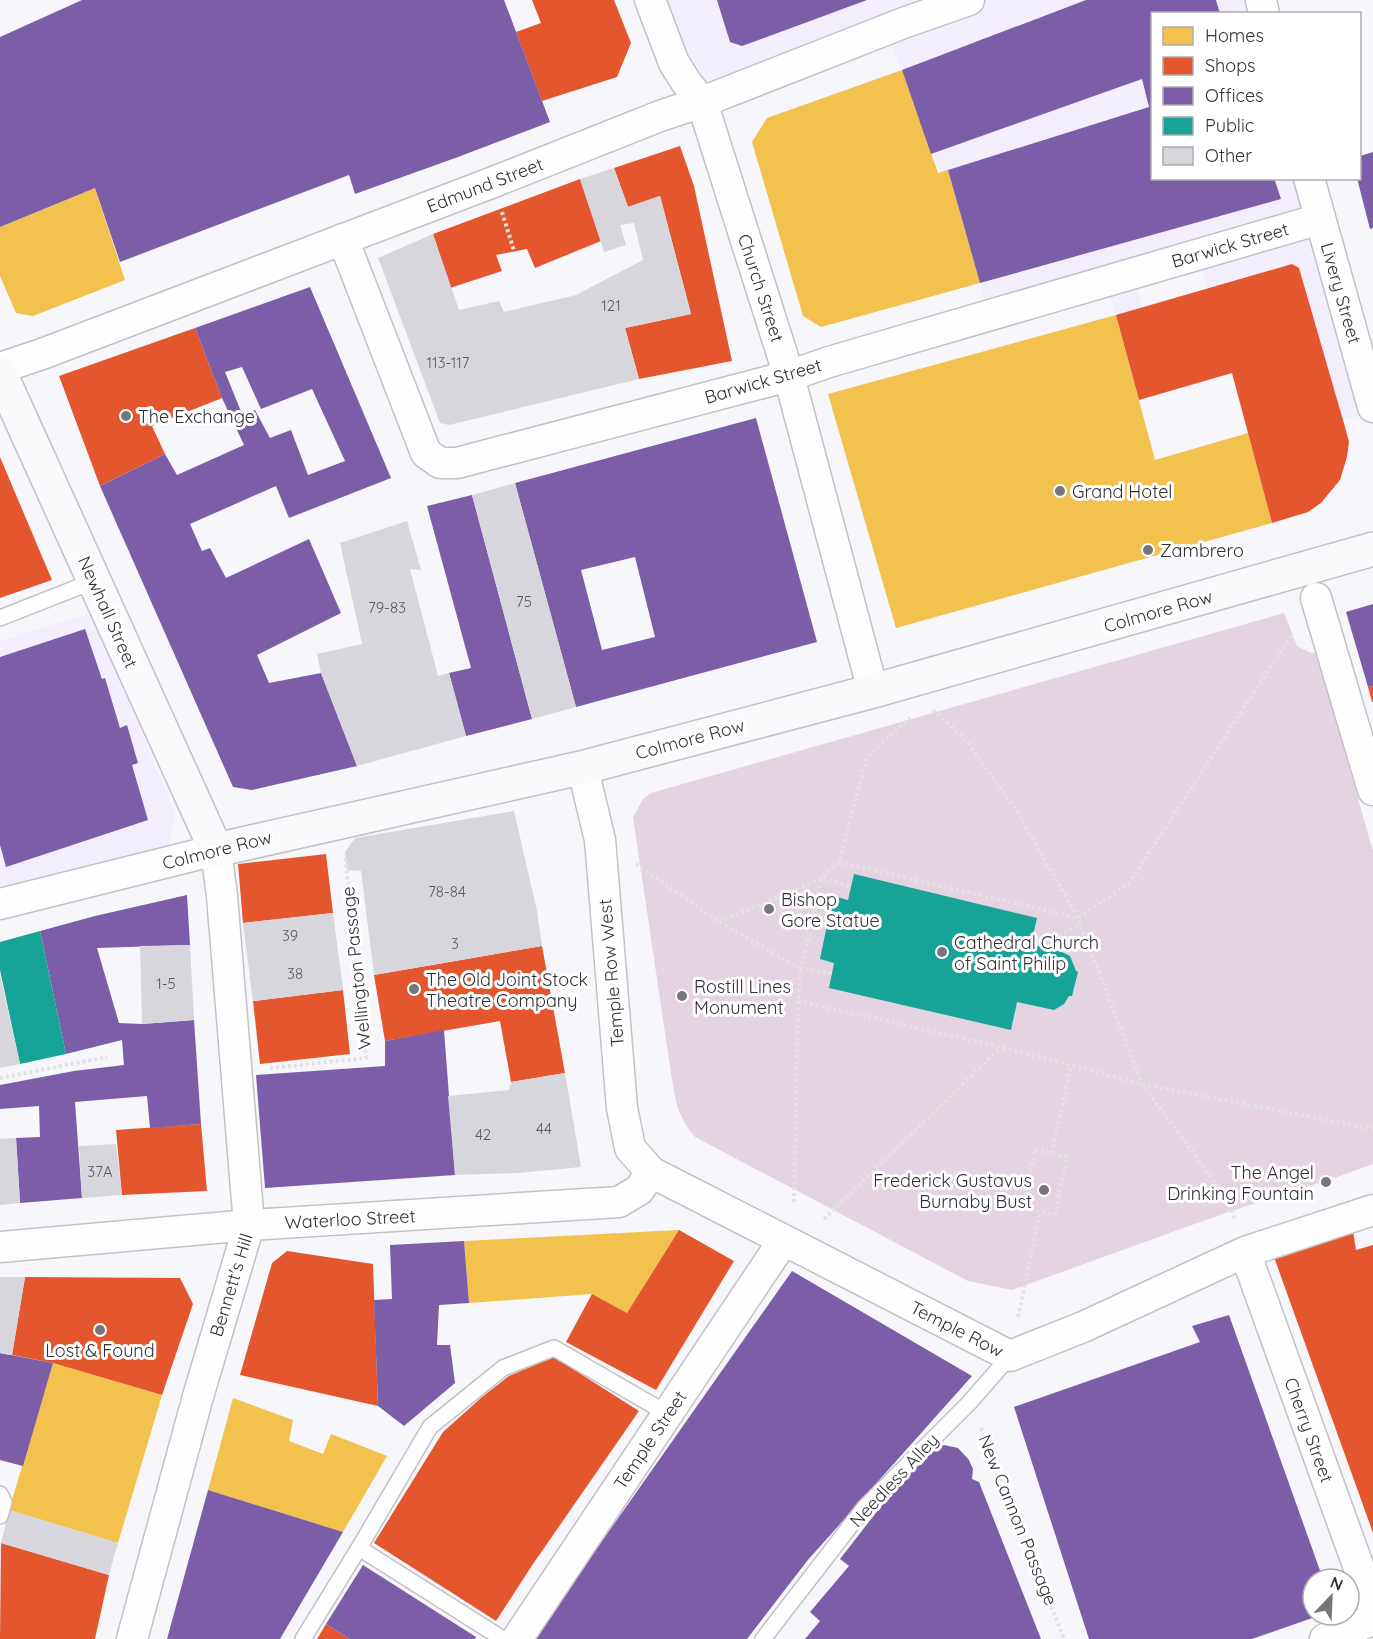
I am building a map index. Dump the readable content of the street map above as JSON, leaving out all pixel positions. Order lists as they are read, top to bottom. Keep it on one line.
{"streets":{"street":["Edmund Street","Barwick Street","Church Street","Livery Street","Colmore Row","Newhall Street","Temple Row West","Waterloo Street","Bennett's Hill","Temple Row","Cherry Street","Temple Street"],"lane":["Needless Alley"],"path":["Wellington Passage","New Cannon Passage"]},"crossings":[["Edmund Street","Barwick Street"],["Edmund Street","Church Street"],["Barwick Street","Church Street"],["Barwick Street","Livery Street"],["Church Street","Colmore Row"],["Colmore Row","Newhall Street"],["Colmore Row","Wellington Passage"],["Colmore Row","Temple Row West"],["Colmore Row","Bennett's Hill"],["Newhall Street","Bennett's Hill"],["Wellington Passage","Bennett's Hill"],["Temple Row West","Waterloo Street"],["Temple Row West","Temple Row"],["Waterloo Street","Bennett's Hill"],["Waterloo Street","Temple Row"],["Temple Row","Cherry Street"],["Temple Row","Temple Street"],["Temple Row","Needless Alley"],["Needless Alley","New Cannon Passage"]],"places":["The Exchange","Grand Hotel","Zambrero","Bishop Gore Statue","Cathedral Church of Saint Philip","The Old Joint Stock Theatre Company","Rostill Lines Monument","The Angel Drinking Fountain","Frederick Gustavus Burnaby Bust","Lost & Found"],"house_numbers":["121","113-117","75","79-83","78-84","39","3","38","1-5","44","42","37A"],"legend":["Homes","Shops","Offices","Public","Other"],"north":"top right"}
